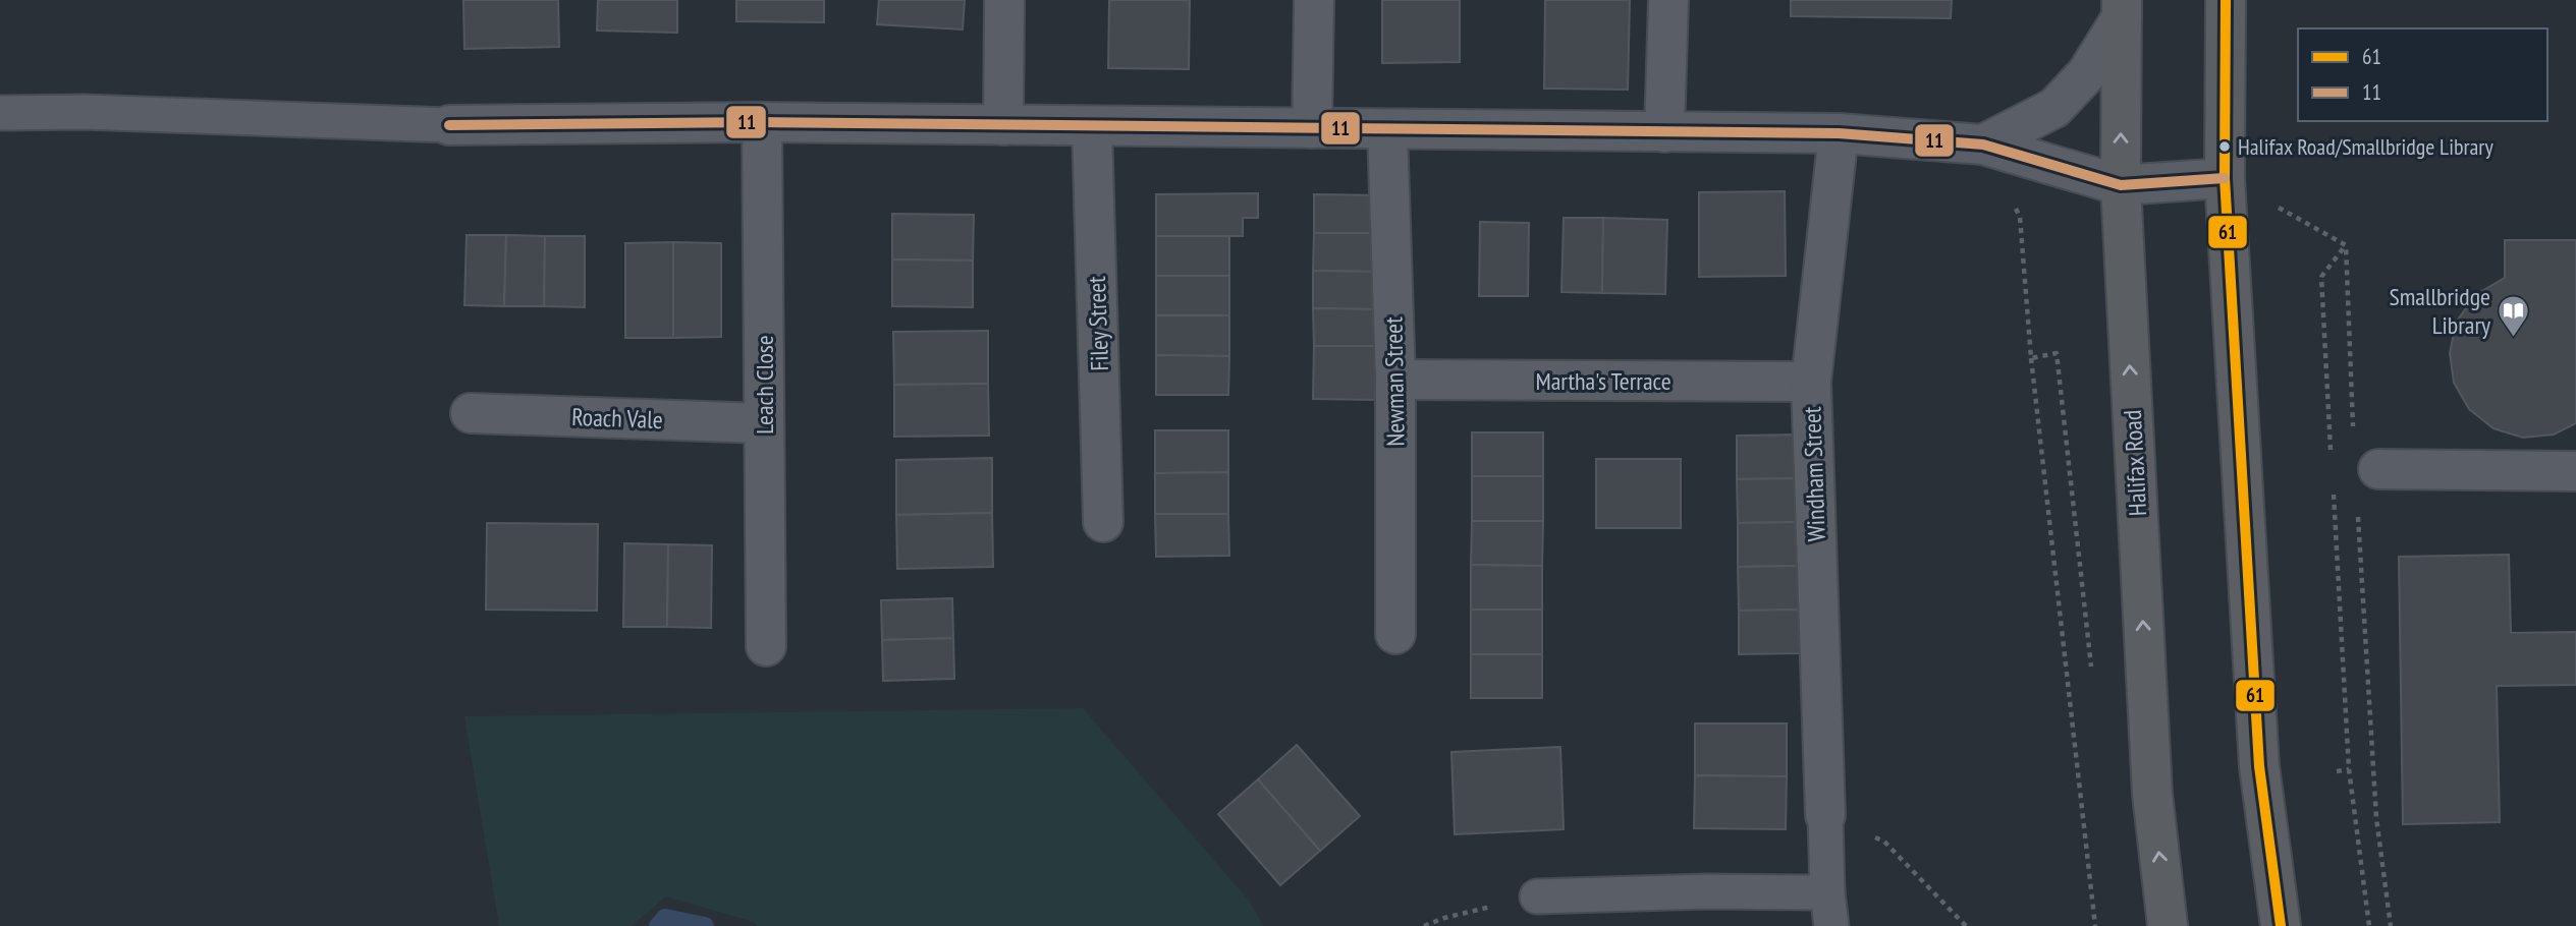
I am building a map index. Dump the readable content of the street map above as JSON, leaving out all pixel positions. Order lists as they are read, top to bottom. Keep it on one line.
{"streets":{"highway":["Halifax Road"],"street":["Filey Street","Martha's Terrace","Newman Street","Leach Close","Roach Vale","Windham Street"]},"crossings":[["Martha's Terrace","Newman Street"],["Martha's Terrace","Windham Street"],["Leach Close","Roach Vale"]],"places":{"other":["Halifax Road/Smallbridge Library"],"library":["Smallbridge Library"]},"lines":["transit line 61","transit line 11"],"legend":["61","11"]}
